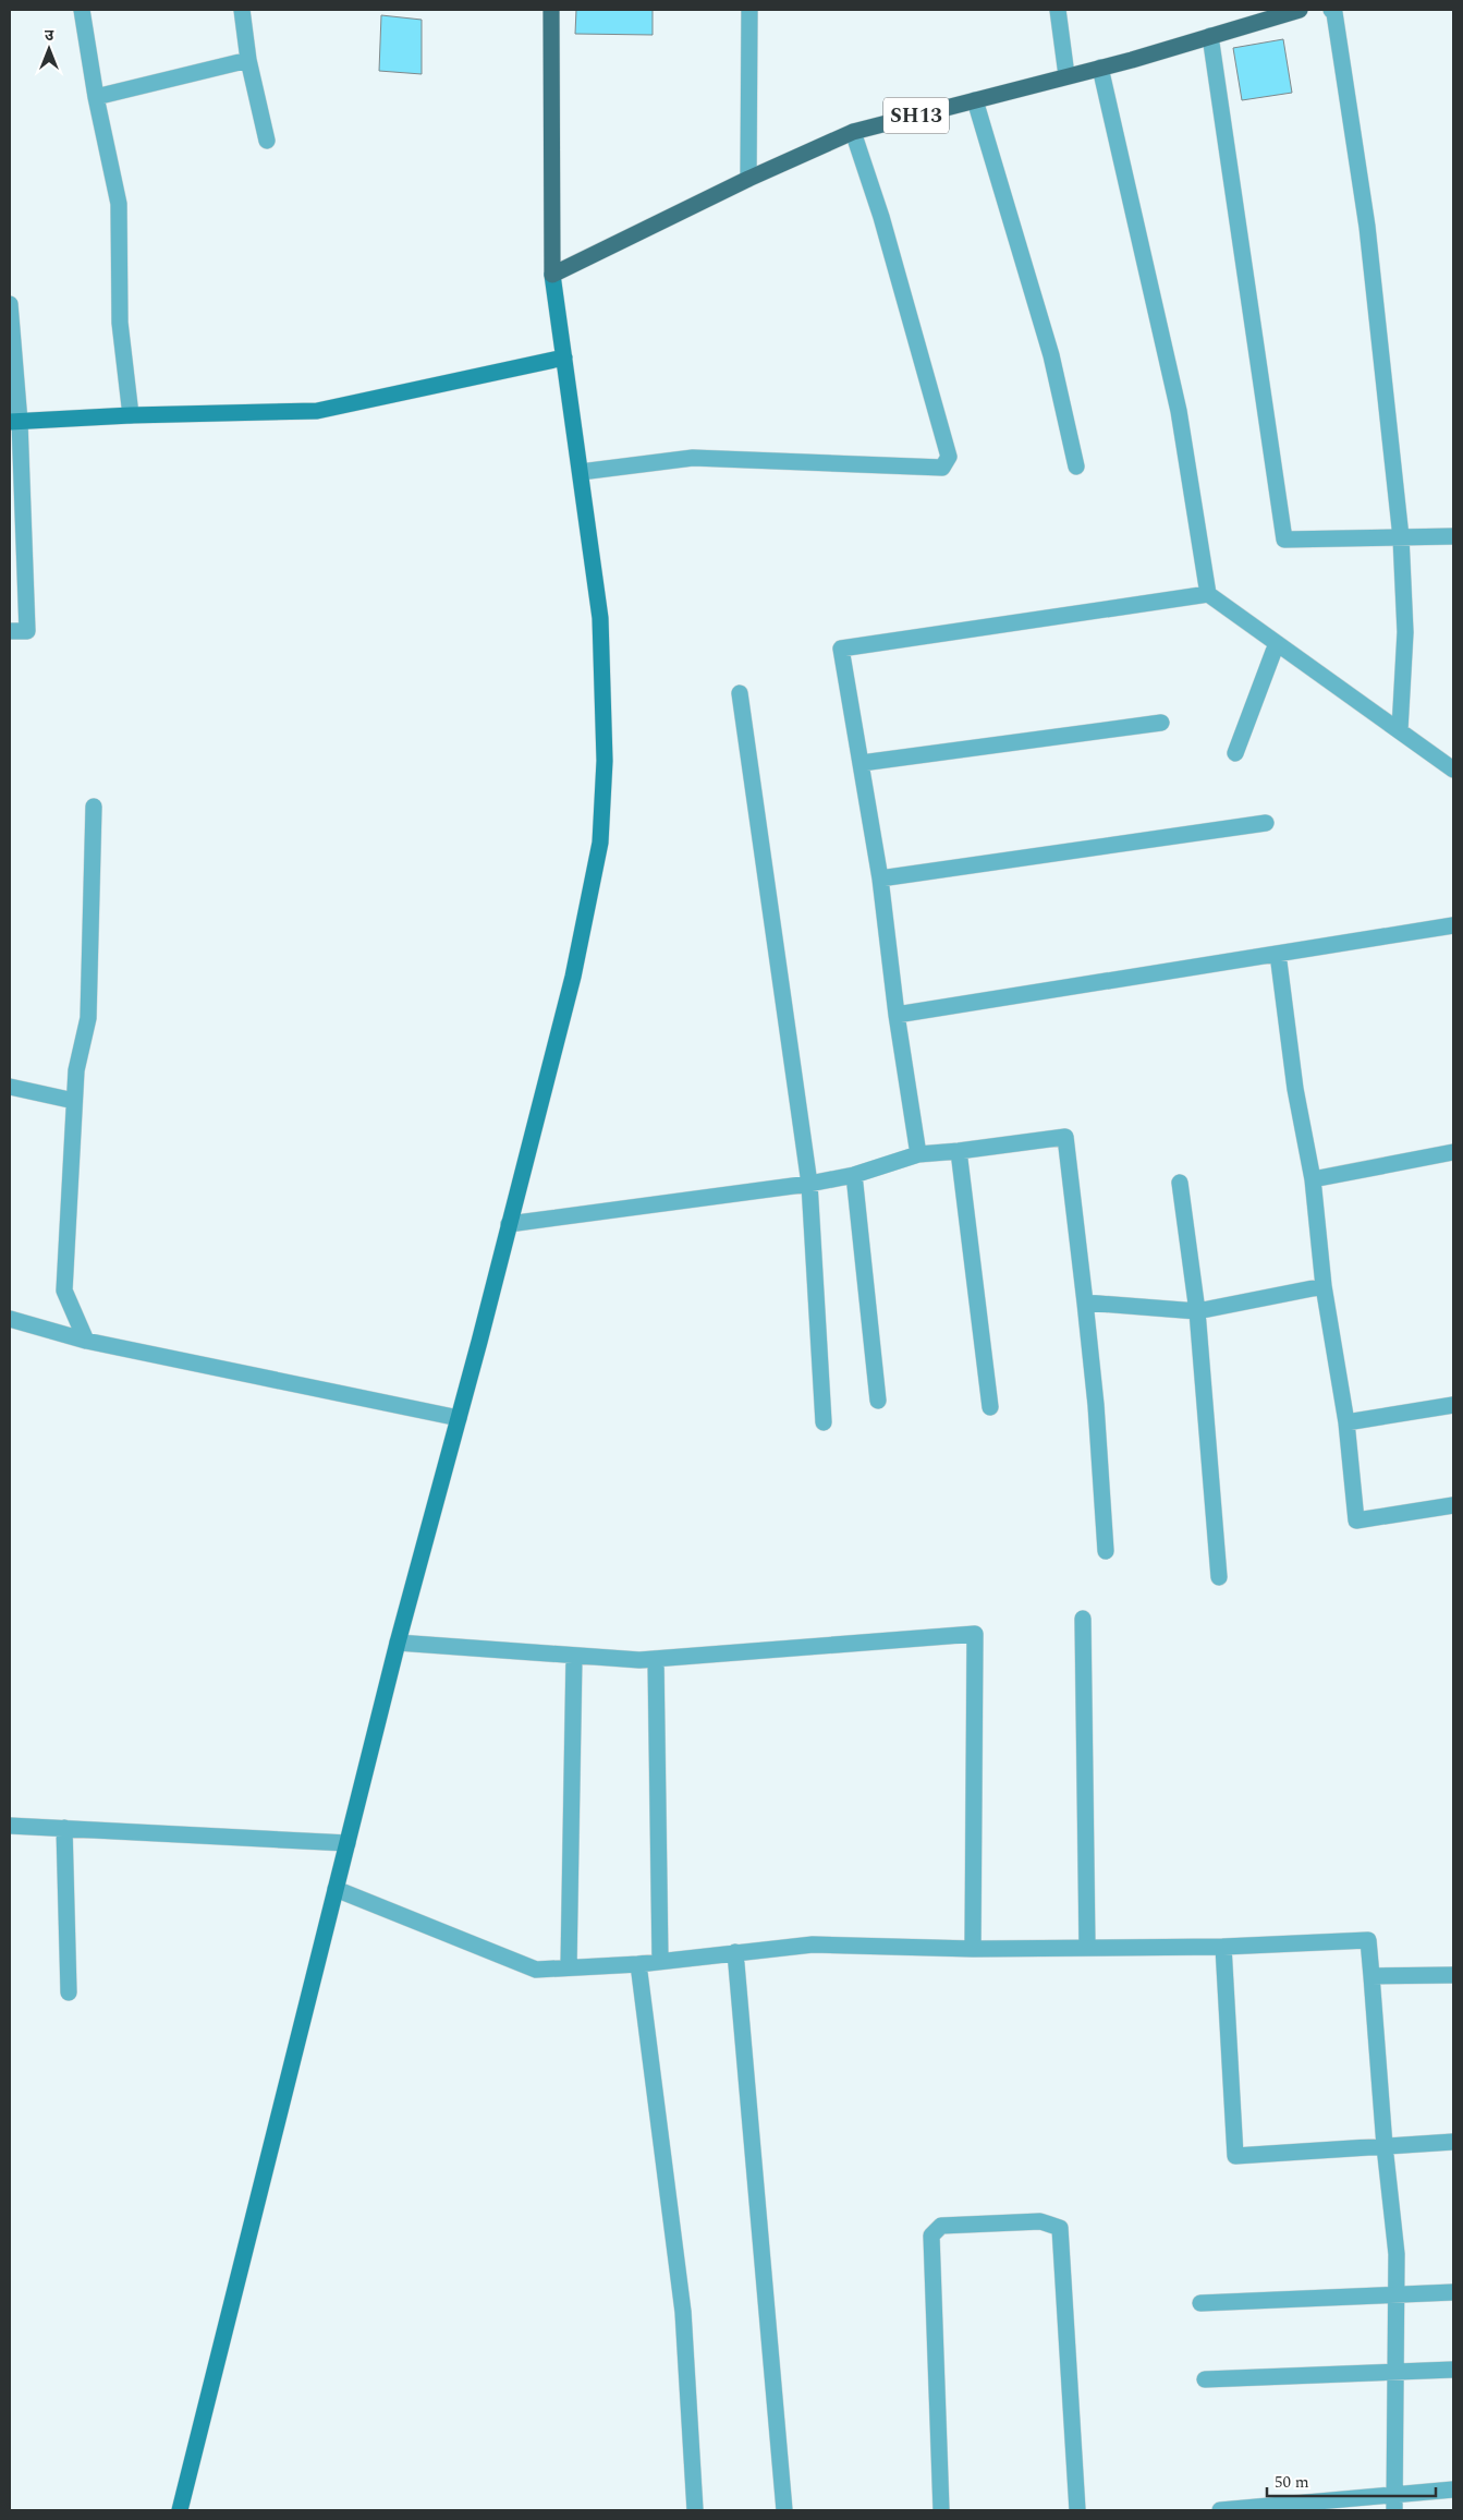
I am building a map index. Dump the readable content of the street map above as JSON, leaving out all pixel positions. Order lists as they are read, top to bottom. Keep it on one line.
{"streets":{"main road":["SH13"]},"scale_bar":"50 m","north":"top"}
